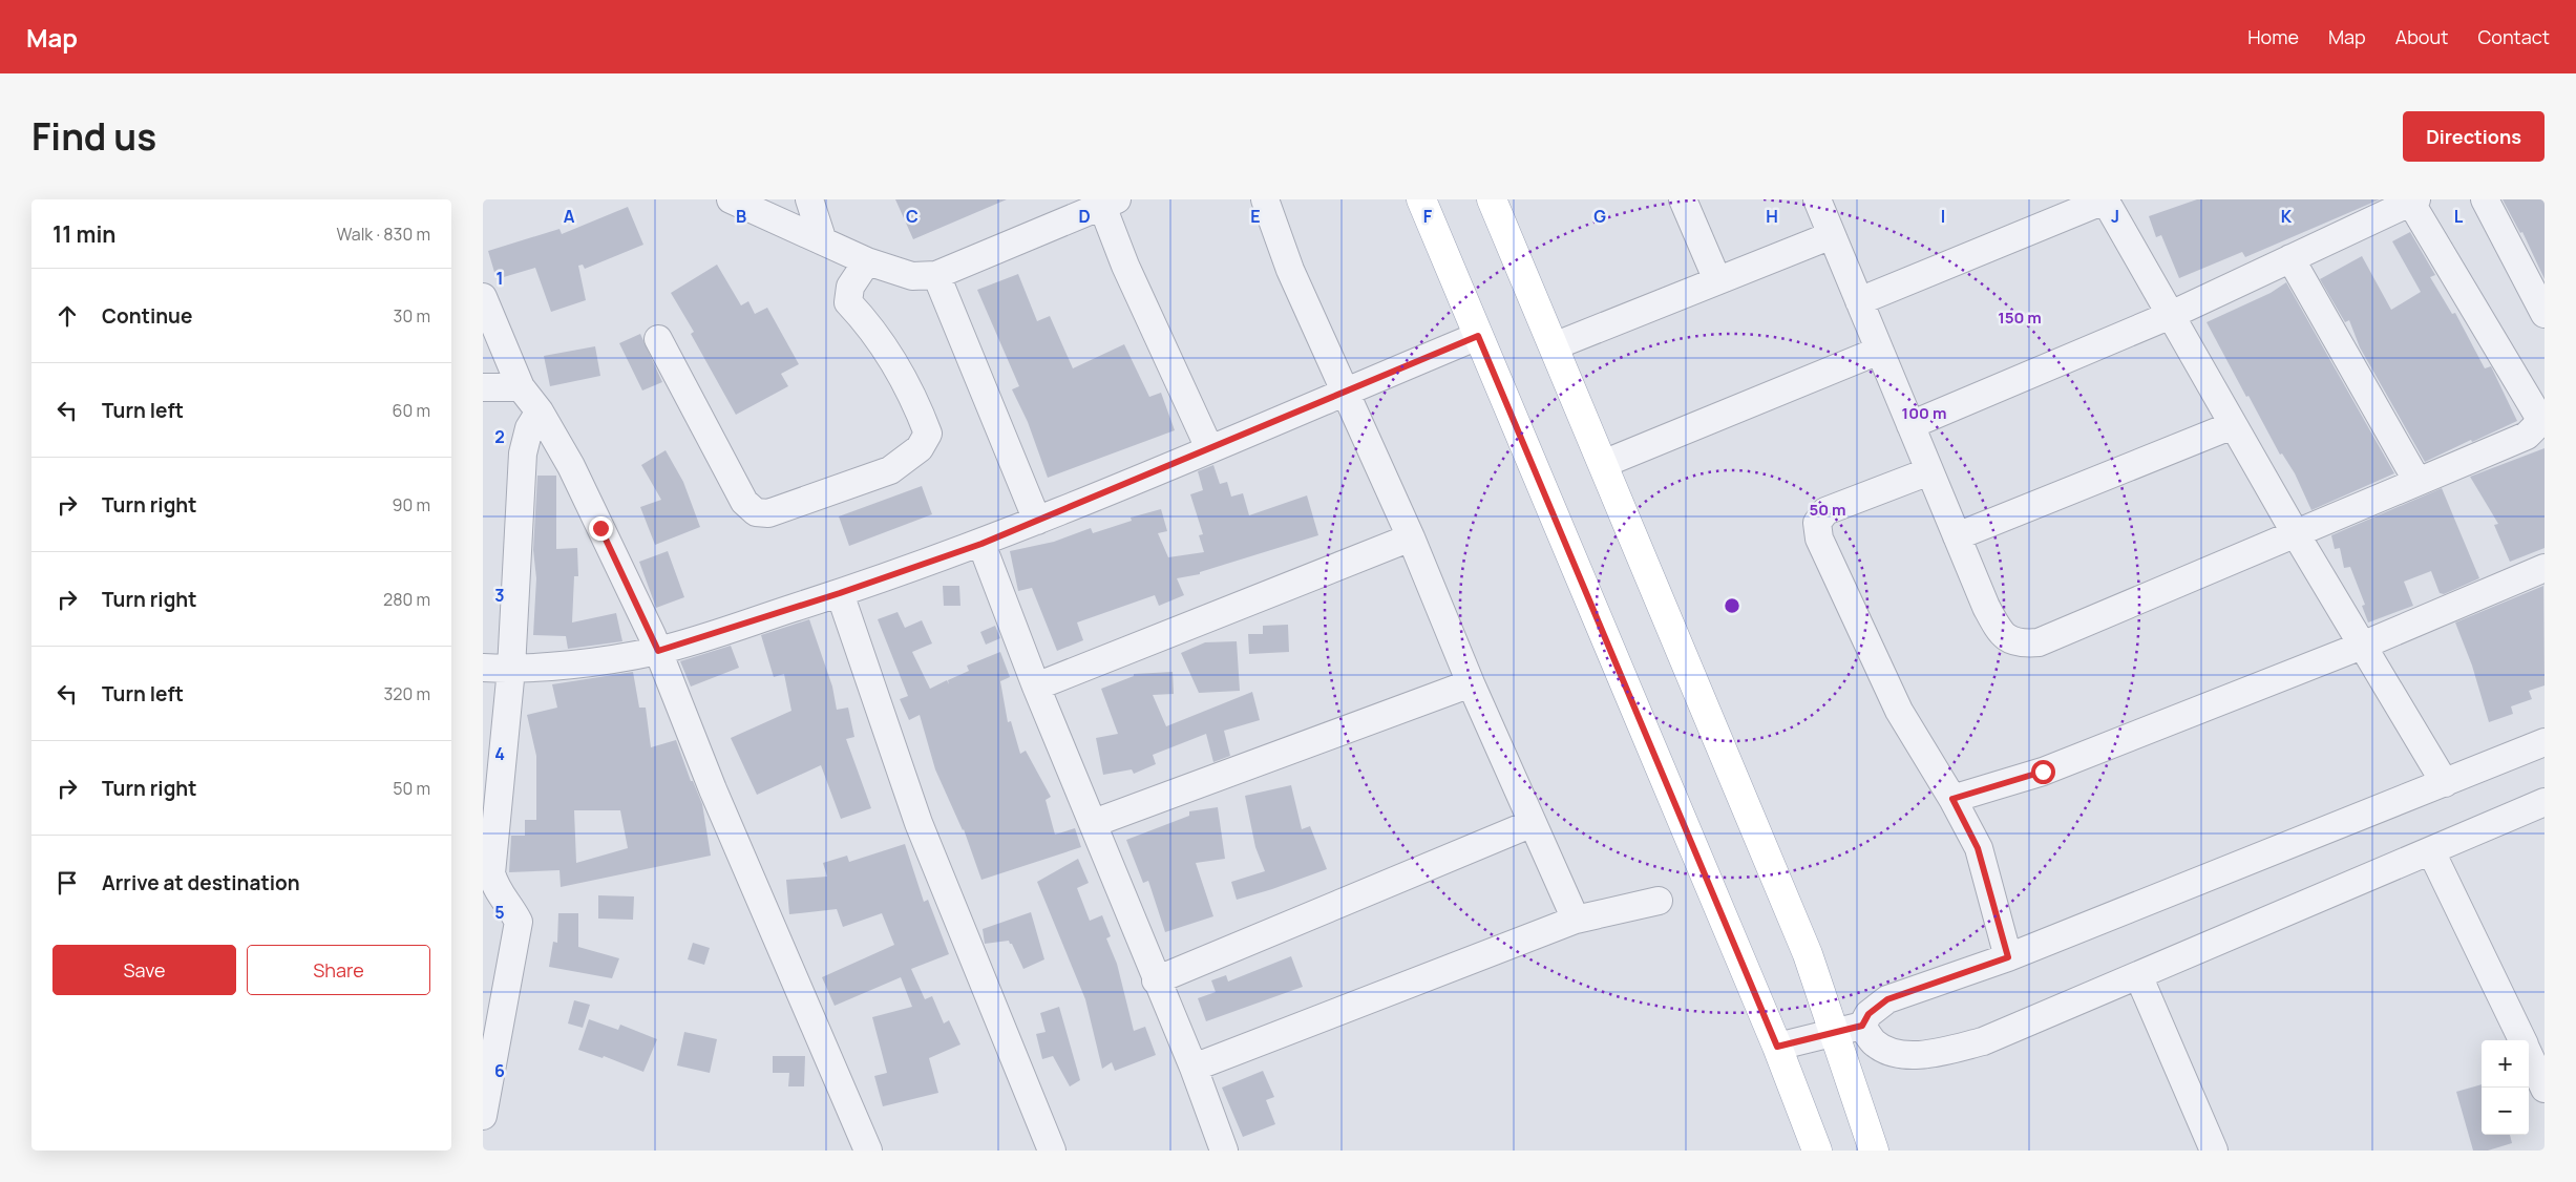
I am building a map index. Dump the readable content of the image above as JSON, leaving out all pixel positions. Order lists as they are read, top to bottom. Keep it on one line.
{"page":{"header":"Map","nav":["Home","Map","About","Contact"],"title":"Find us","buttons":["Directions",["Save","Share"]],"heading":["11 min","Walk · 830 m"],"list":[["Continue","30 m"],["Turn left","60 m"],["Turn right","90 m"],["Turn right","280 m"],["Turn left","320 m"],["Turn right","50 m"],"Arrive at destination"],"map_buttons":["+","−"]},"grid":{"columns":["A","B","C","D","E","F","G","H","I","J","K","L"],"rows":["1","2","3","4","5","6"]},"rings":["150 m","100 m","50 m"]}
